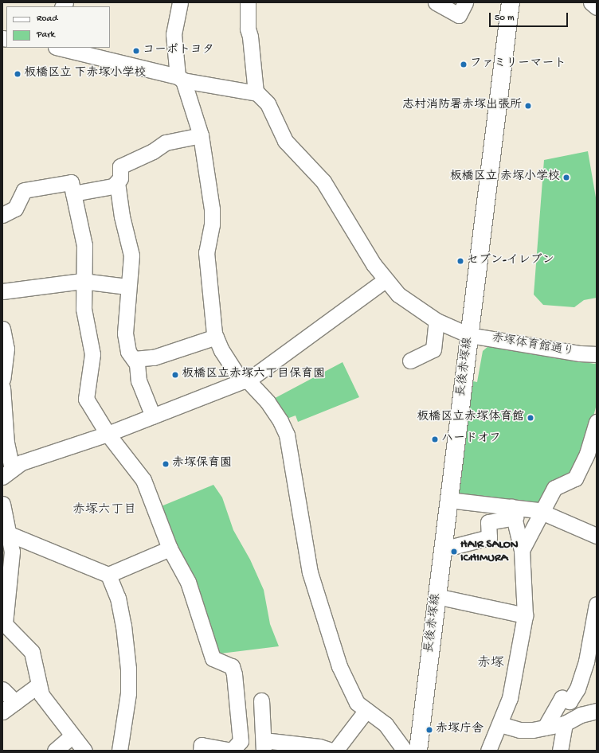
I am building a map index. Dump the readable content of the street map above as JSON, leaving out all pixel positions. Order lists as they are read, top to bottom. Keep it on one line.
{"streets":{"main road":["長後赤塚線"],"street":["赤塚体育館通り"]},"crossings":[["赤塚体育館通り","長後赤塚線"]],"districts":["赤塚六丁目","赤塚"],"places":["コーポトヨタ","ファミリーマート","板橋区立 下赤塚小学校","志村消防署赤塚出張所","板橋区立 赤塚小学校","セブン-イレブン","板橋区立赤塚六丁目保育園","板橋区立赤塚体育館","ハードオフ","赤塚保育園","HAIR SALON ICHIMURA","赤塚庁舎"],"legend":["Road","Park"],"scale_bar":"50 m"}
